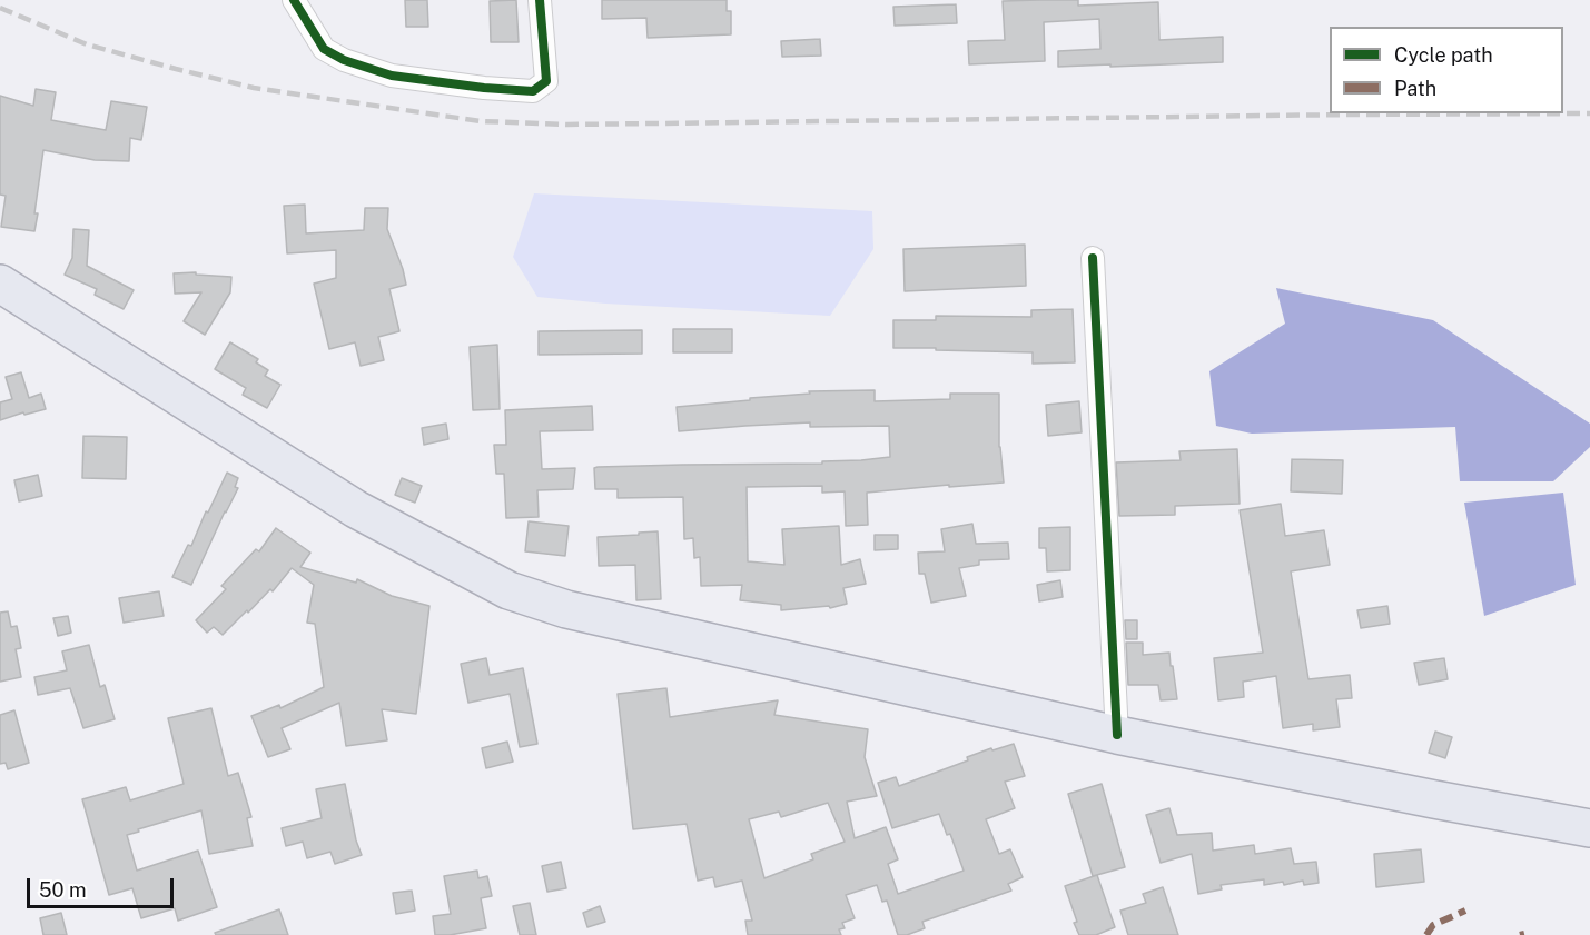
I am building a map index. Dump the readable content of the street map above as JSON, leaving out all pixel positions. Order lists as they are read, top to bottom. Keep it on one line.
{"legend":["Cycle path","Path"],"scale_bar":"50 m"}
